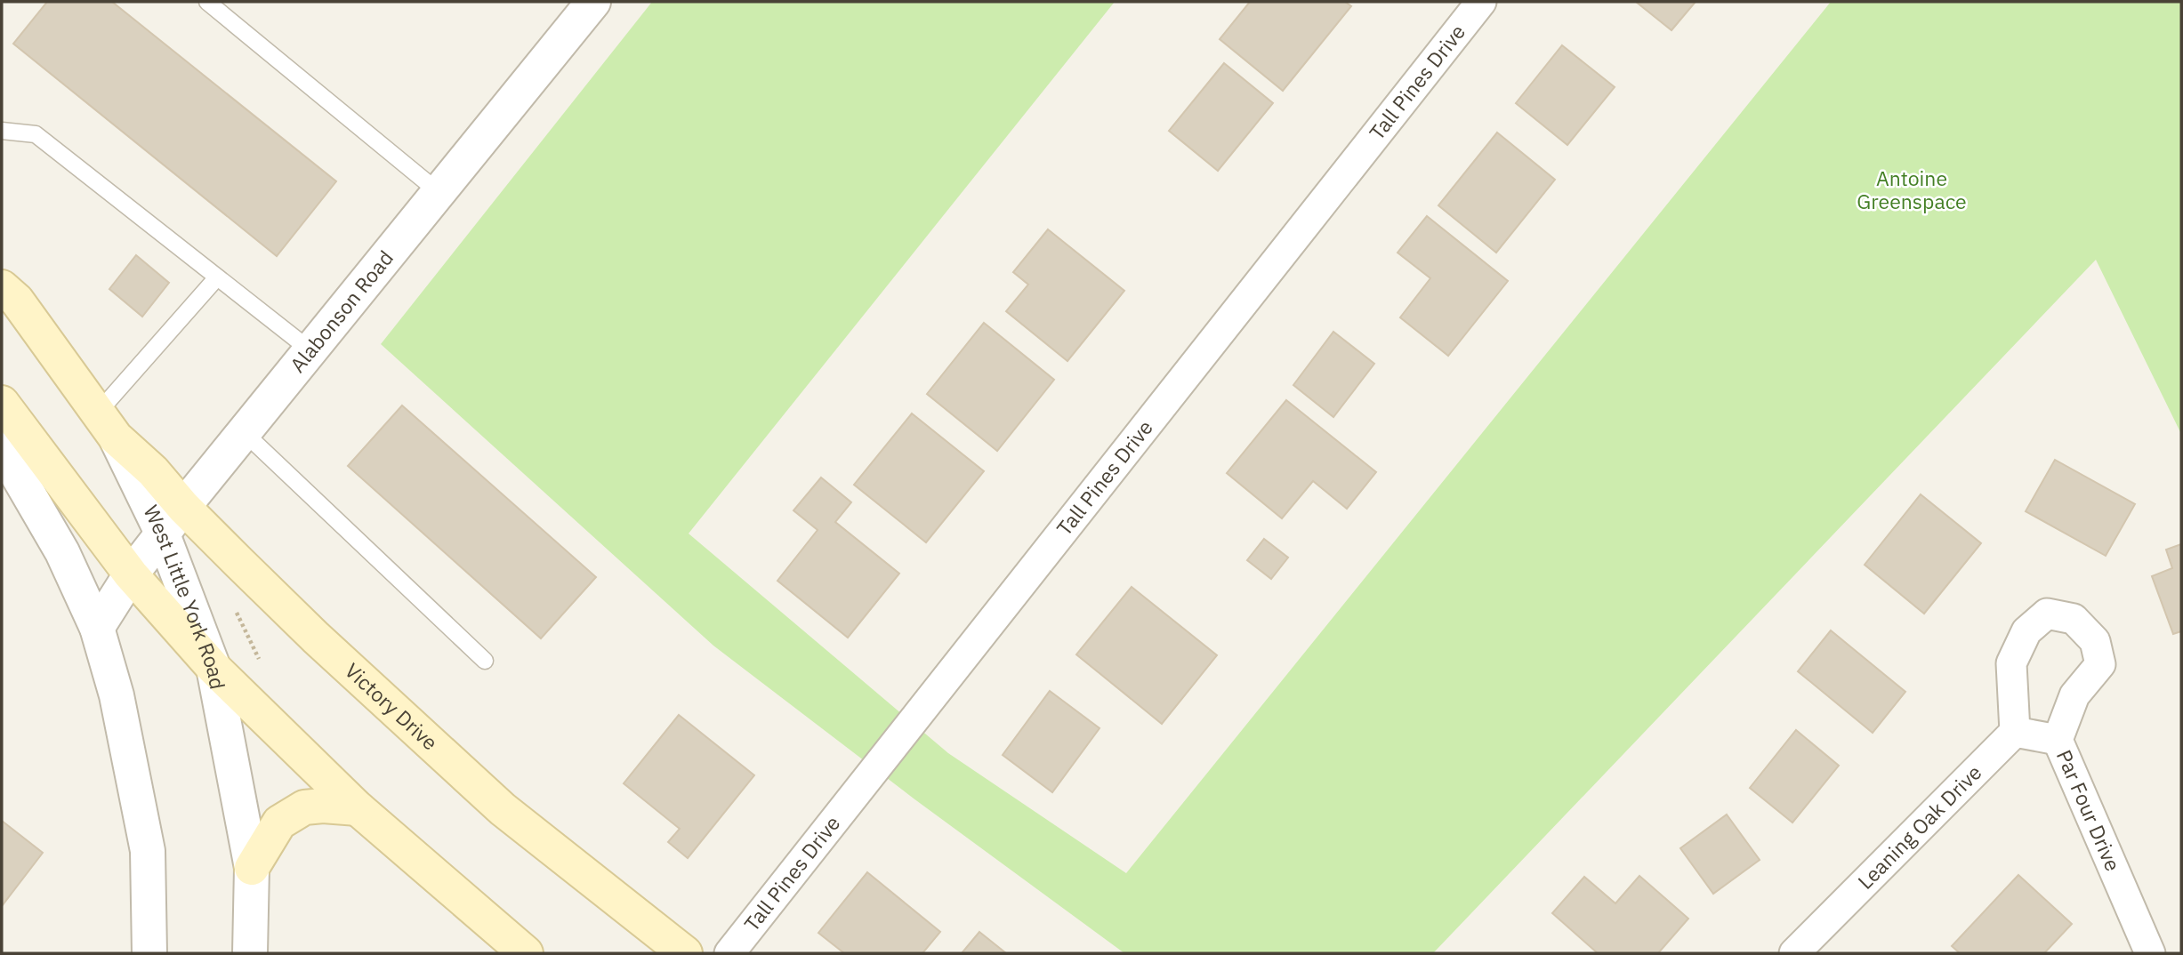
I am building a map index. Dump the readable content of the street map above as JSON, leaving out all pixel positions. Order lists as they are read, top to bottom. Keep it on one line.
{"streets":{"main road":["West Little York Road","Victory Drive"],"street":["Tall Pines Drive","Alabonson Road","Par Four Drive","Leaning Oak Drive"]},"crossings":[["Alabonson Road","West Little York Road"],["Alabonson Road","Victory Drive"],["West Little York Road","Victory Drive"],["Par Four Drive","Leaning Oak Drive"]],"parks":["Antoine Greenspace"]}
